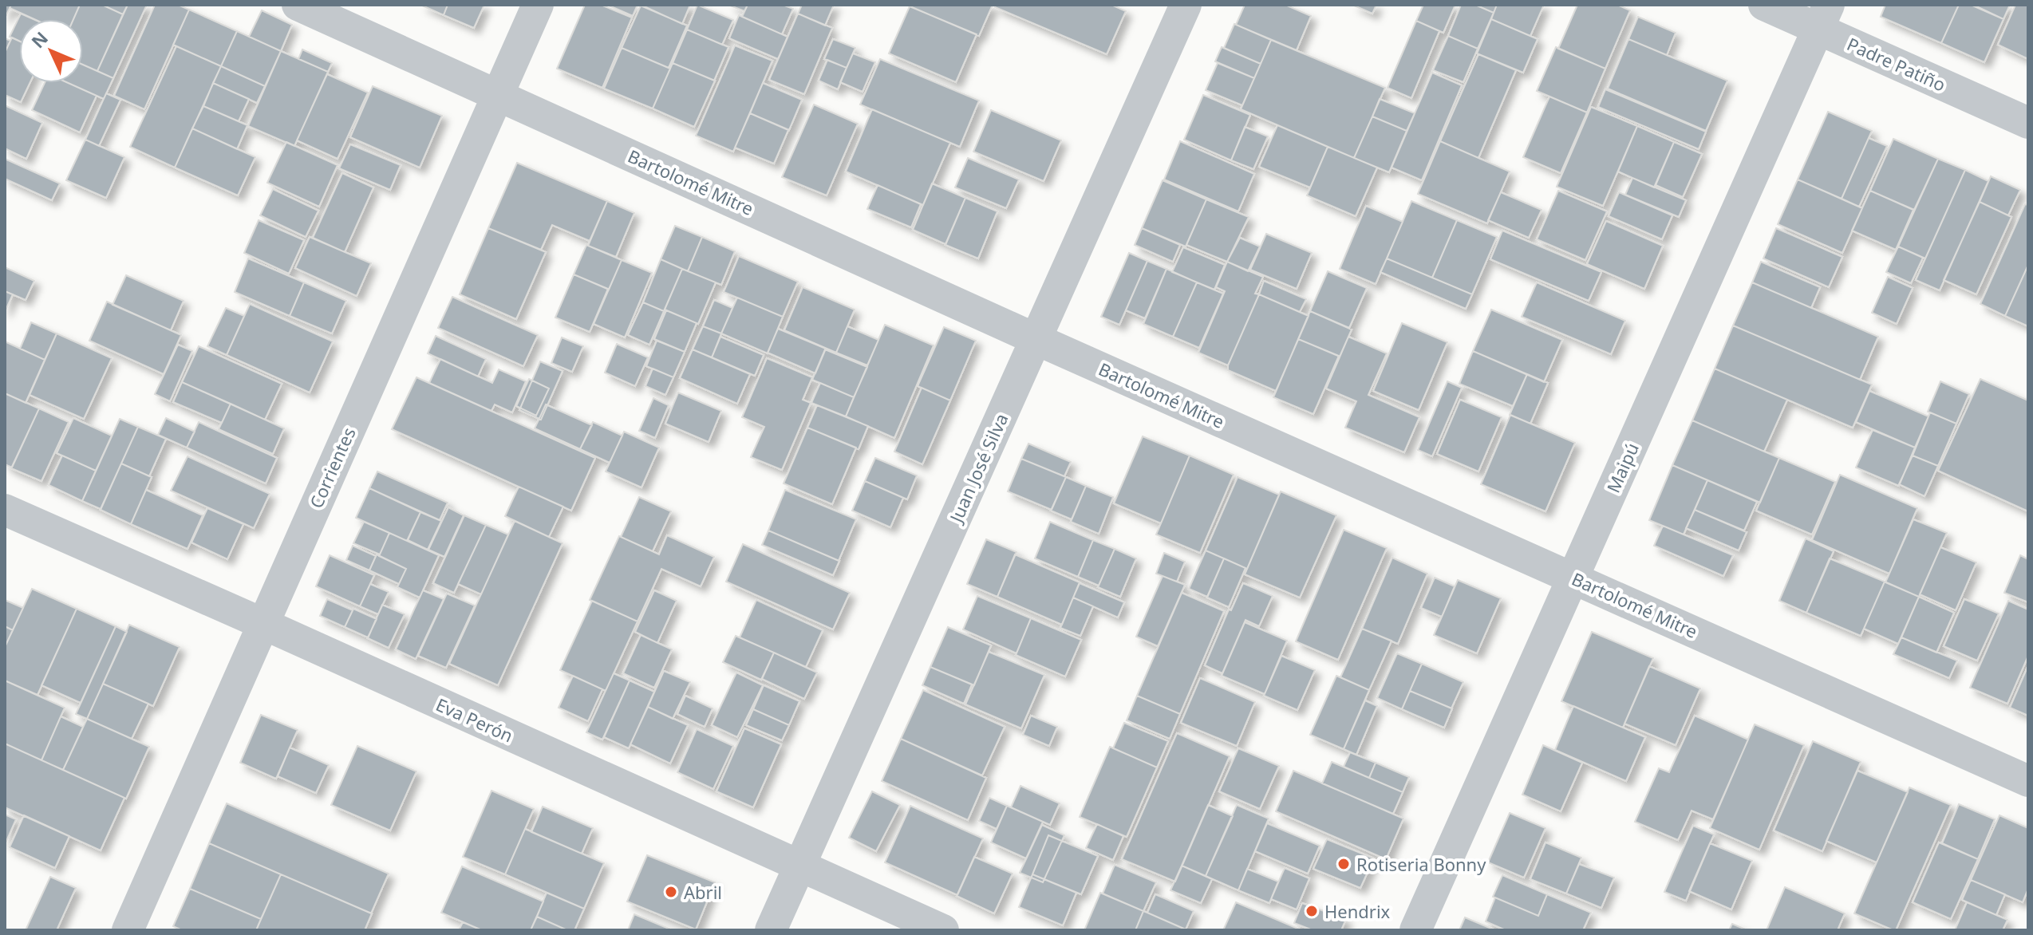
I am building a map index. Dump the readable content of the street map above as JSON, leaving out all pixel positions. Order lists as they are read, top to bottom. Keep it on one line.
{"streets":{"street":["Padre Patiño","Bartolomé Mitre","Corrientes","Juan José Silva","Maipú","Eva Perón"]},"crossings":[["Padre Patiño","Maipú"],["Bartolomé Mitre","Corrientes"],["Bartolomé Mitre","Juan José Silva"],["Bartolomé Mitre","Maipú"],["Corrientes","Eva Perón"],["Juan José Silva","Eva Perón"]],"places":["Rotiseria Bonny","Abril","Hendrix"],"north":"top left"}
